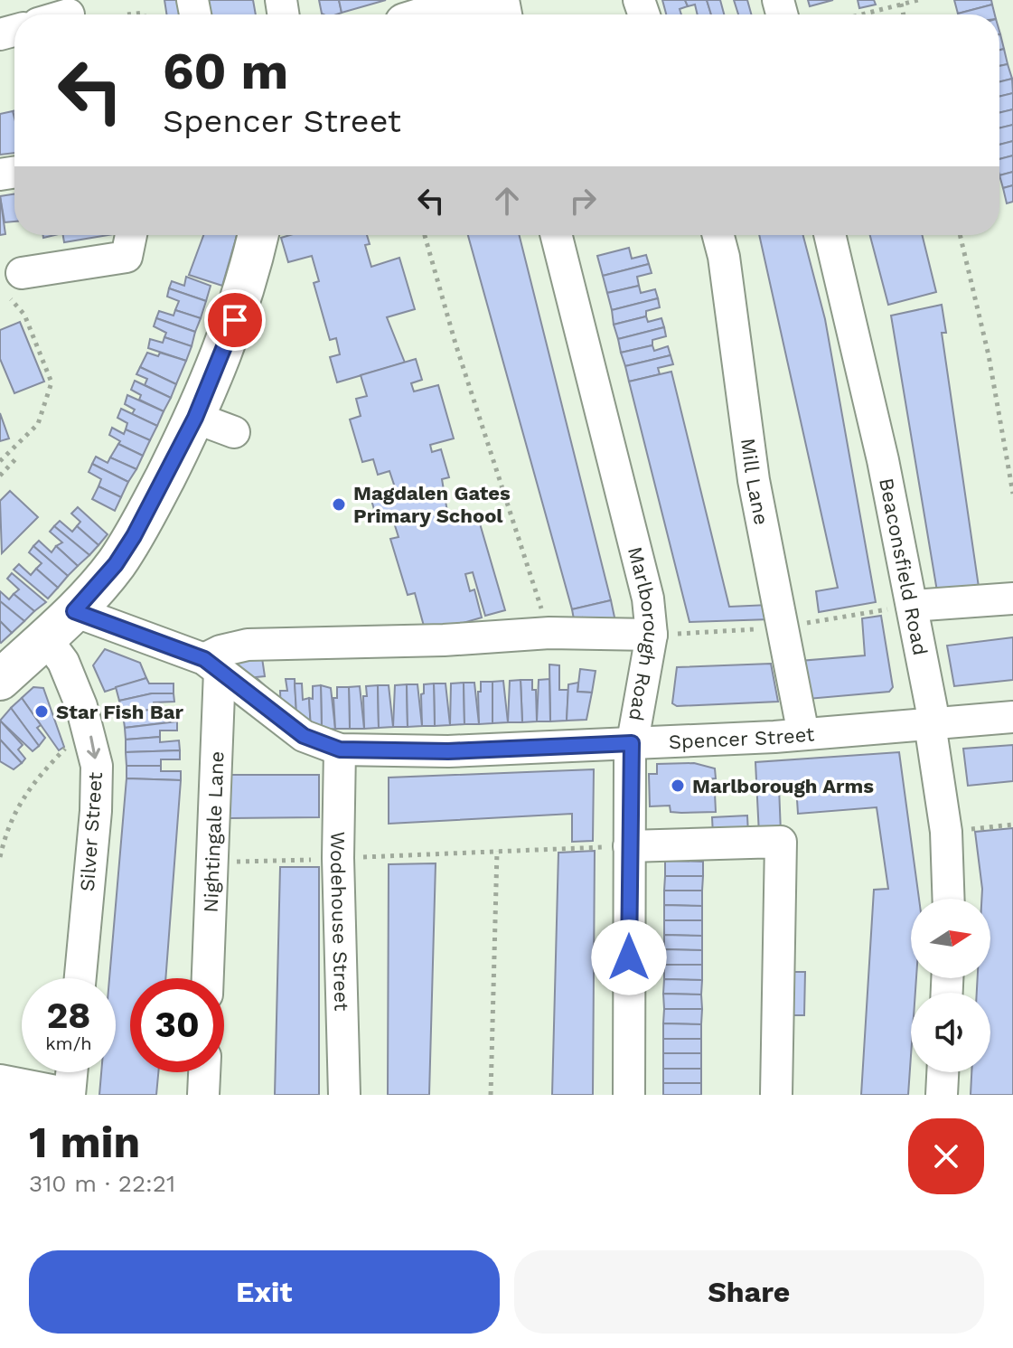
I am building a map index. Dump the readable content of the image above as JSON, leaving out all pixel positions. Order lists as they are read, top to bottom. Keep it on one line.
{"streets":{"street":["Mill Lane","Beaconsfield Road","Marlborough Road","Spencer Street","Silver Street","Nightingale Lane","Wodehouse Street"]},"crossings":[["Mill Lane","Spencer Street"],["Beaconsfield Road","Spencer Street"],["Marlborough Road","Spencer Street"],["Spencer Street","Nightingale Lane"],["Spencer Street","Wodehouse Street"]],"one_way":["Silver Street"],"places":["Magdalen Gates Primary School","Star Fish Bar","Marlborough Arms"],"north":"right","page":{"turn":["60 m","Spencer Street"],"speed":"28 km/h","limit":"30","heading":["1 min","310 m · 22:21"],"buttons":["Exit","Share"]}}
